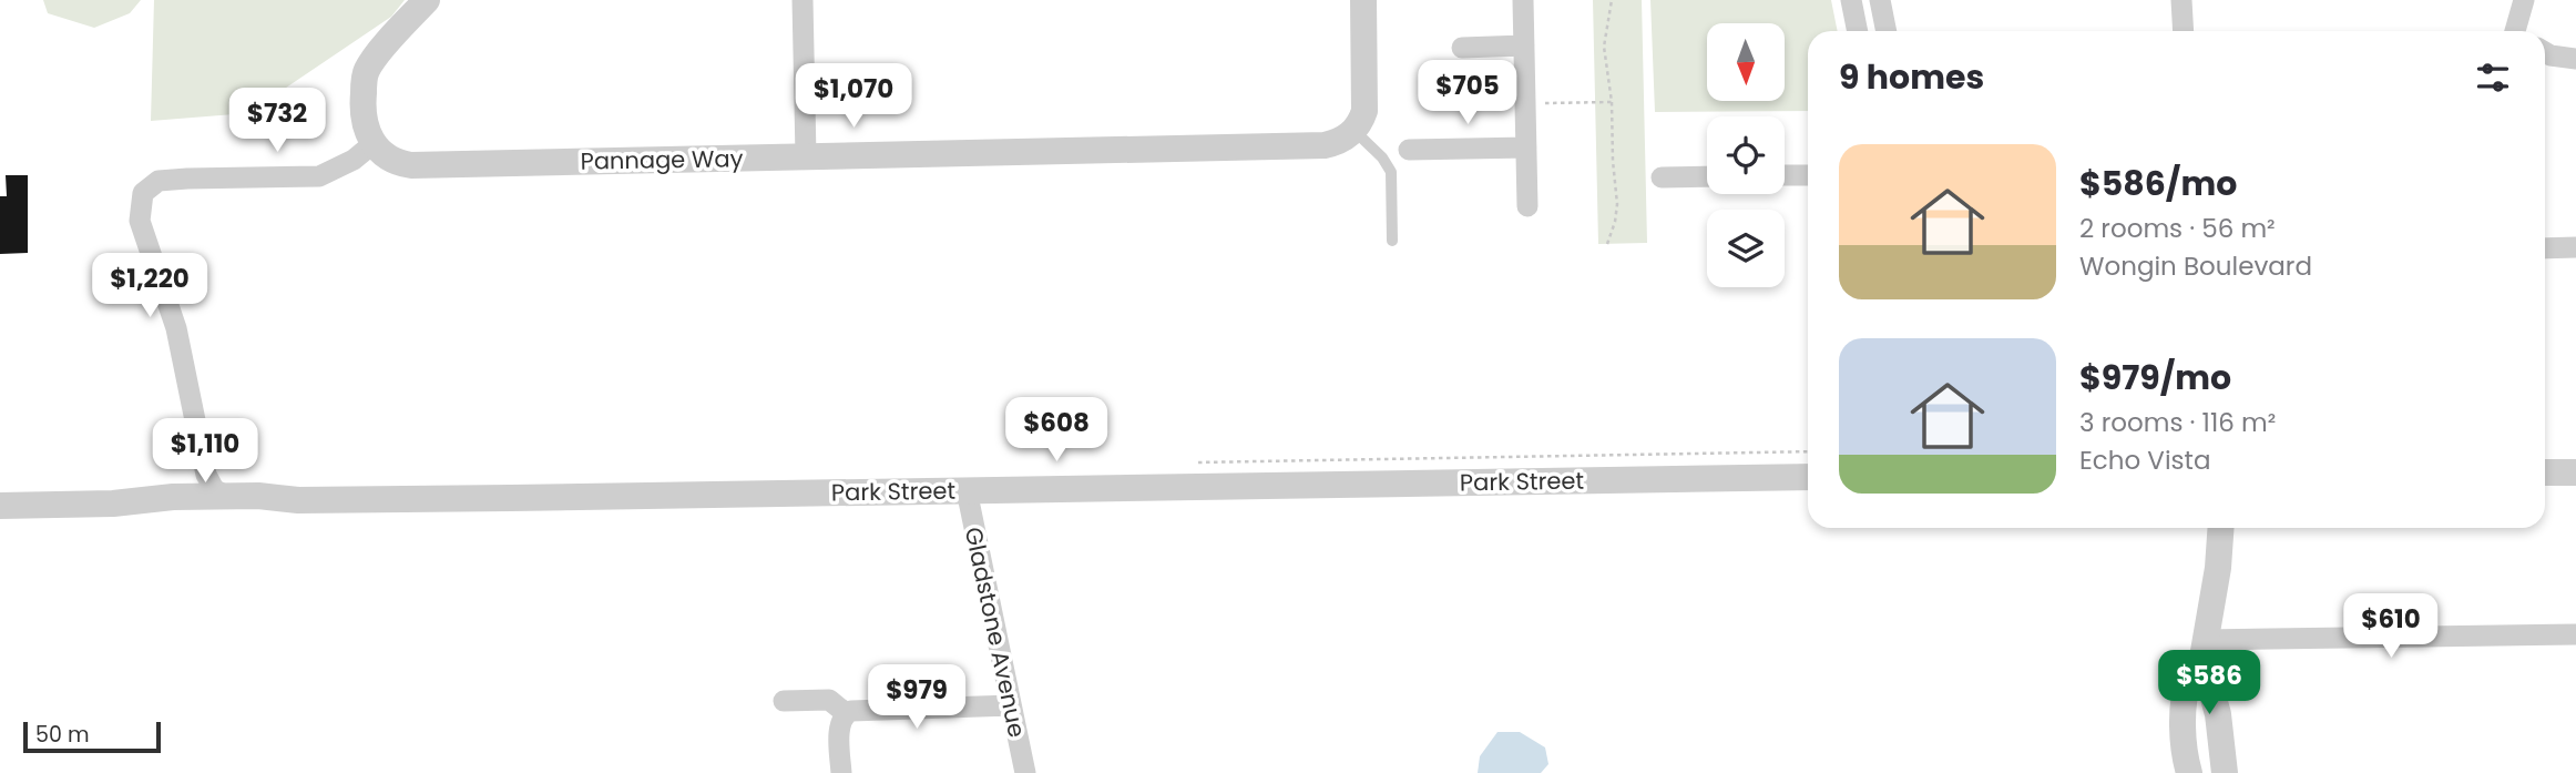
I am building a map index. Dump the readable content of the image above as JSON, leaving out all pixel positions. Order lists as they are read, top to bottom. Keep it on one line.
{"streets":{"street":["Pannage Way","Park Street","Gladstone Avenue"]},"crossings":[["Park Street","Gladstone Avenue"]],"scale_bar":"50 m","north":"bottom","page":{"heading":"9 homes","price":["$705","$1,070","$732","$1,220","$608","$1,110","$610","$586","$979"],"list":[{"name":"$586/mo","note":"2 rooms · 56 m² · Wongin Boulevard"},{"name":"$979/mo","note":"3 rooms · 116 m² · Echo Vista"}],"scale":"50 m"}}
